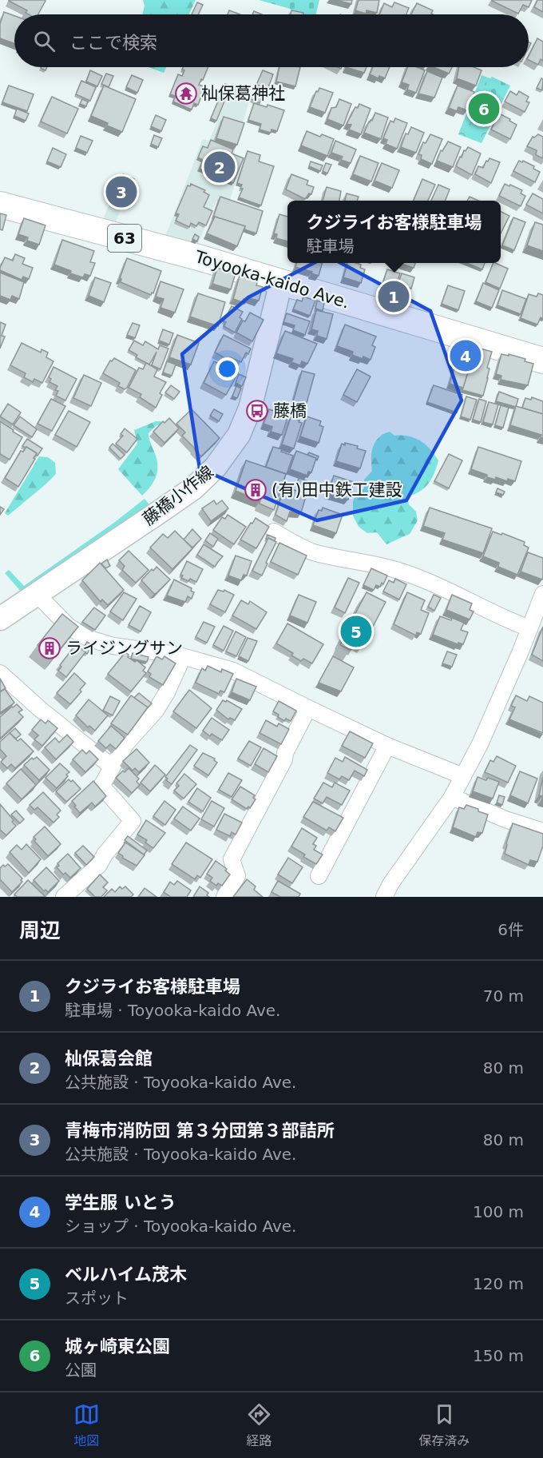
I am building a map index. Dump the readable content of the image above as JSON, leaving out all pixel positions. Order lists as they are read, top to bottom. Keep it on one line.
{"streets":{"main road":["63","Toyooka-kaido Ave.","藤橋小作線"]},"crossings":[["Toyooka-kaido Ave.","藤橋小作線"]],"places":{"temple":["杣保葛神社"],"bus stop":["藤橋"],"building":["(有)田中鉄工建設","ライジングサン"]},"page":{"search":"ここで検索","pins":["6","2","3","1","4","5"],"popup":["クジライお客様駐車場","駐車場"],"heading":["周辺","6件"],"list":[{"mark":"1","name":"クジライお客様駐車場","note":"駐車場 · Toyooka-kaido Ave.","value":"70 m"},{"mark":"2","name":"杣保葛会館","note":"公共施設 · Toyooka-kaido Ave.","value":"80 m"},{"mark":"3","name":"青梅市消防団 第３分団第３部詰所","note":"公共施設 · Toyooka-kaido Ave.","value":"80 m"},{"mark":"4","name":"学生服 いとう","note":"ショップ · Toyooka-kaido Ave.","value":"100 m"},{"mark":"5","name":"ベルハイム茂木","note":"スポット","value":"120 m"},{"mark":"6","name":"城ヶ崎東公園","note":"公園","value":"150 m"}],"nav":["地図","経路","保存済み"]}}
